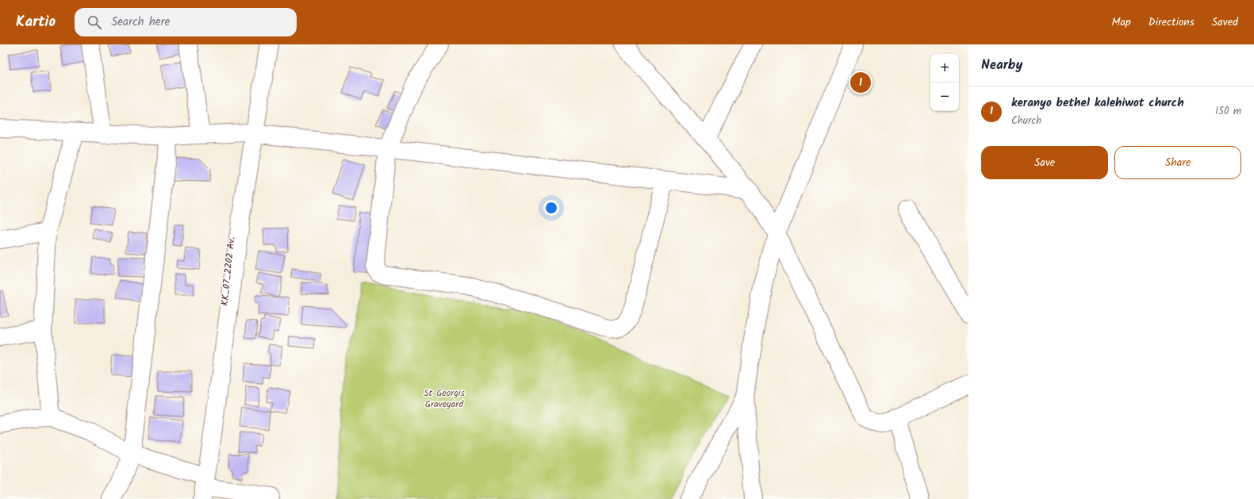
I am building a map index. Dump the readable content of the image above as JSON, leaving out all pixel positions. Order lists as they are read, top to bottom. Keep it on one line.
{"parks":["St Georgis Graveyard"],"page":{"header":"Kartio","search":"Search here","nav":["Map","Directions","Saved"],"heading":"Nearby","map_buttons":["+","−"],"pins":"1","list":[{"mark":"1","name":"keranyo bethel kalehiwot church","note":"Church","value":"150 m"}],"buttons":["Save","Share"]}}
